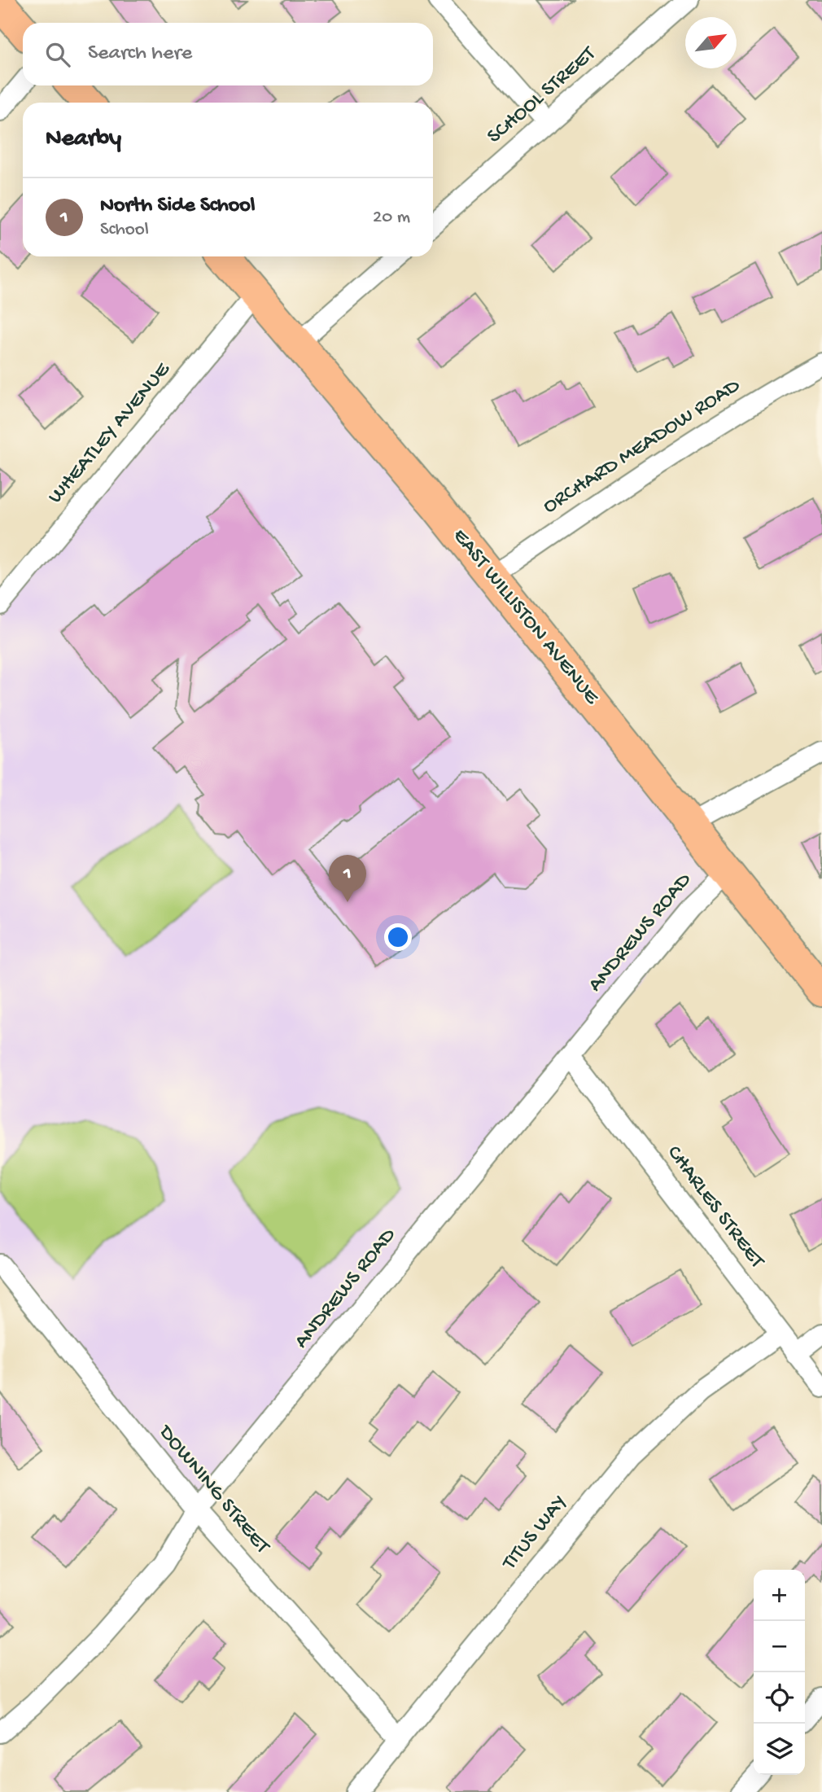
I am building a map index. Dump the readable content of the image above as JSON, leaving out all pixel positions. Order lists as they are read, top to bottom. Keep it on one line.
{"streets":{"main road":["EAST WILLISTON AVENUE"],"street":["SCHOOL STREET","WHEATLEY AVENUE","ORCHARD MEADOW ROAD","ANDREWS ROAD","CHARLES STREET","DOWNING STREET","TITUS WAY"]},"crossings":[["WHEATLEY AVENUE","EAST WILLISTON AVENUE"],["ORCHARD MEADOW ROAD","EAST WILLISTON AVENUE"],["EAST WILLISTON AVENUE","ANDREWS ROAD"],["ANDREWS ROAD","CHARLES STREET"],["ANDREWS ROAD","DOWNING STREET"],["CHARLES STREET","TITUS WAY"],["DOWNING STREET","TITUS WAY"]],"north":"top right","page":{"search":"Search here","heading":"Nearby","list":[{"mark":"1","name":"North Side School","note":"School","value":"20 m"}],"pins":"1","map_buttons":["+","−"]}}
